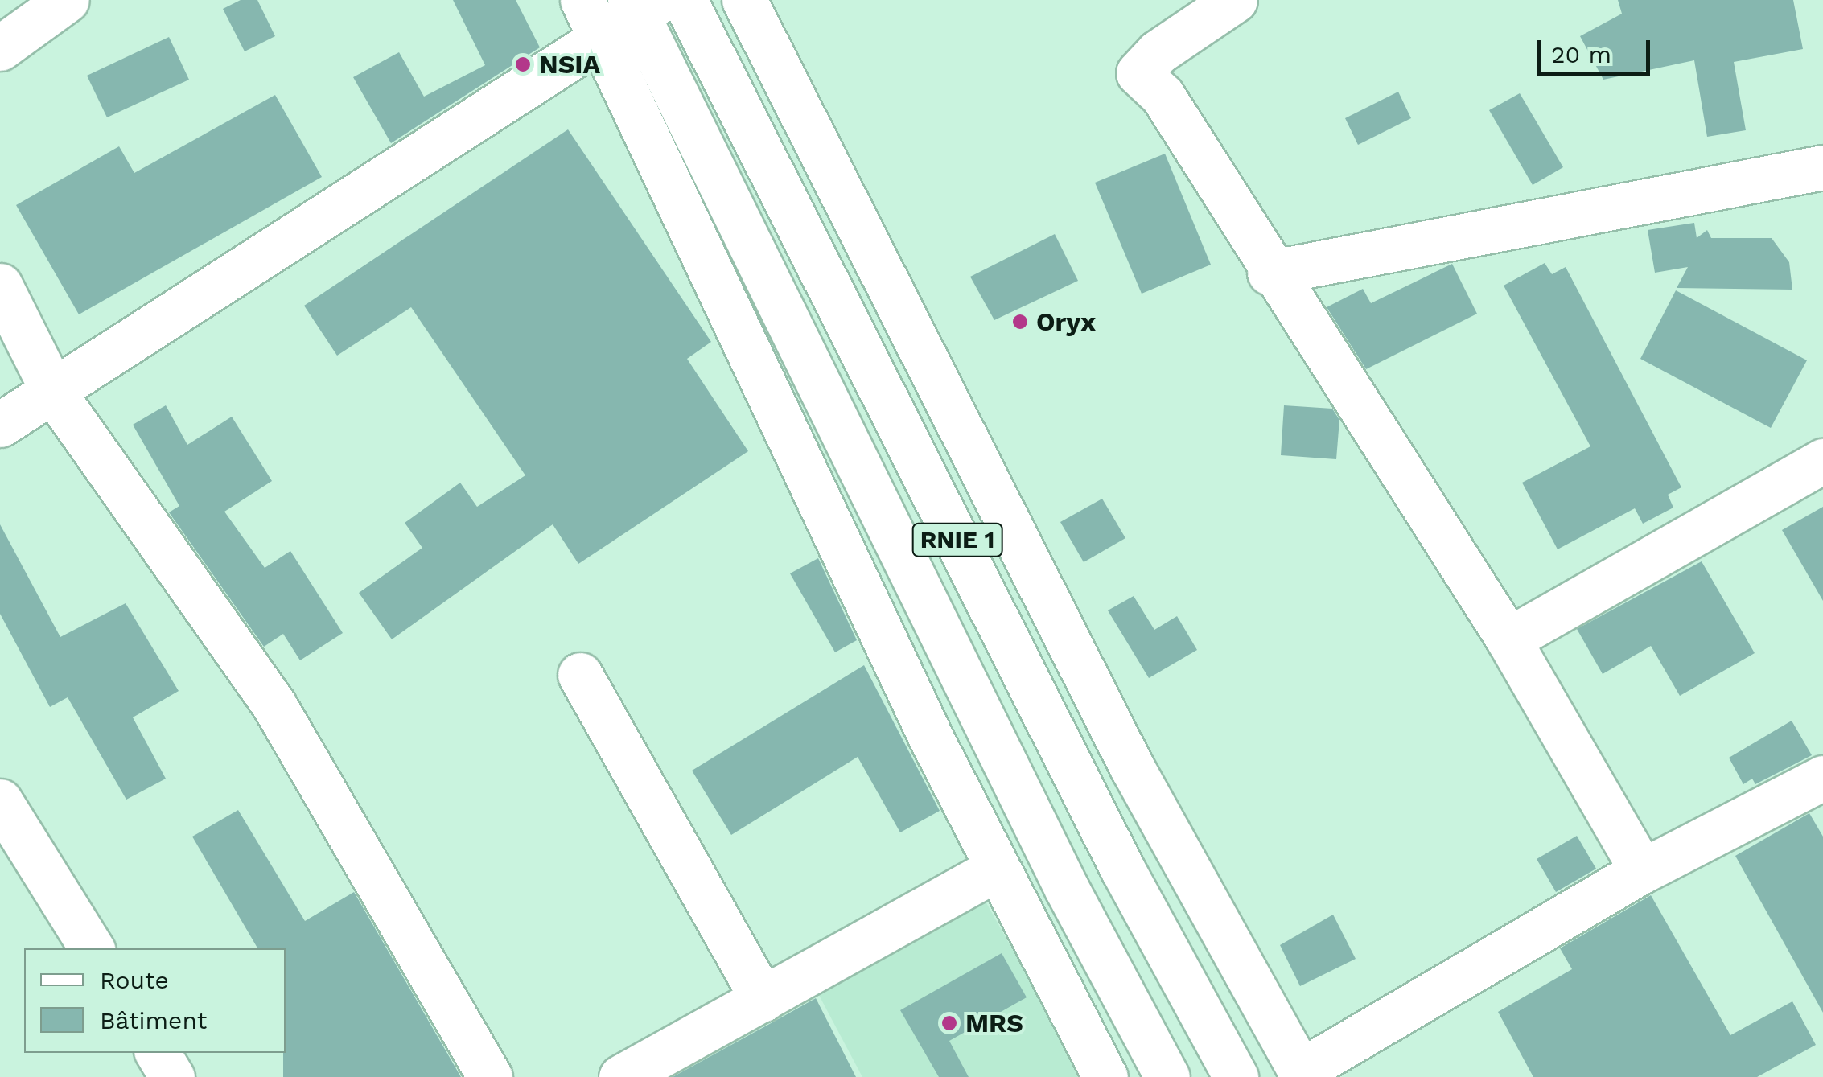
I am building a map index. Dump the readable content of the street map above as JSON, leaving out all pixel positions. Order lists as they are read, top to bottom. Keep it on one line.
{"streets":{"main road":["RNIE 1"]},"places":["NSIA","Oryx","MRS"],"legend":["Route","Bâtiment"],"scale_bar":"20 m"}
